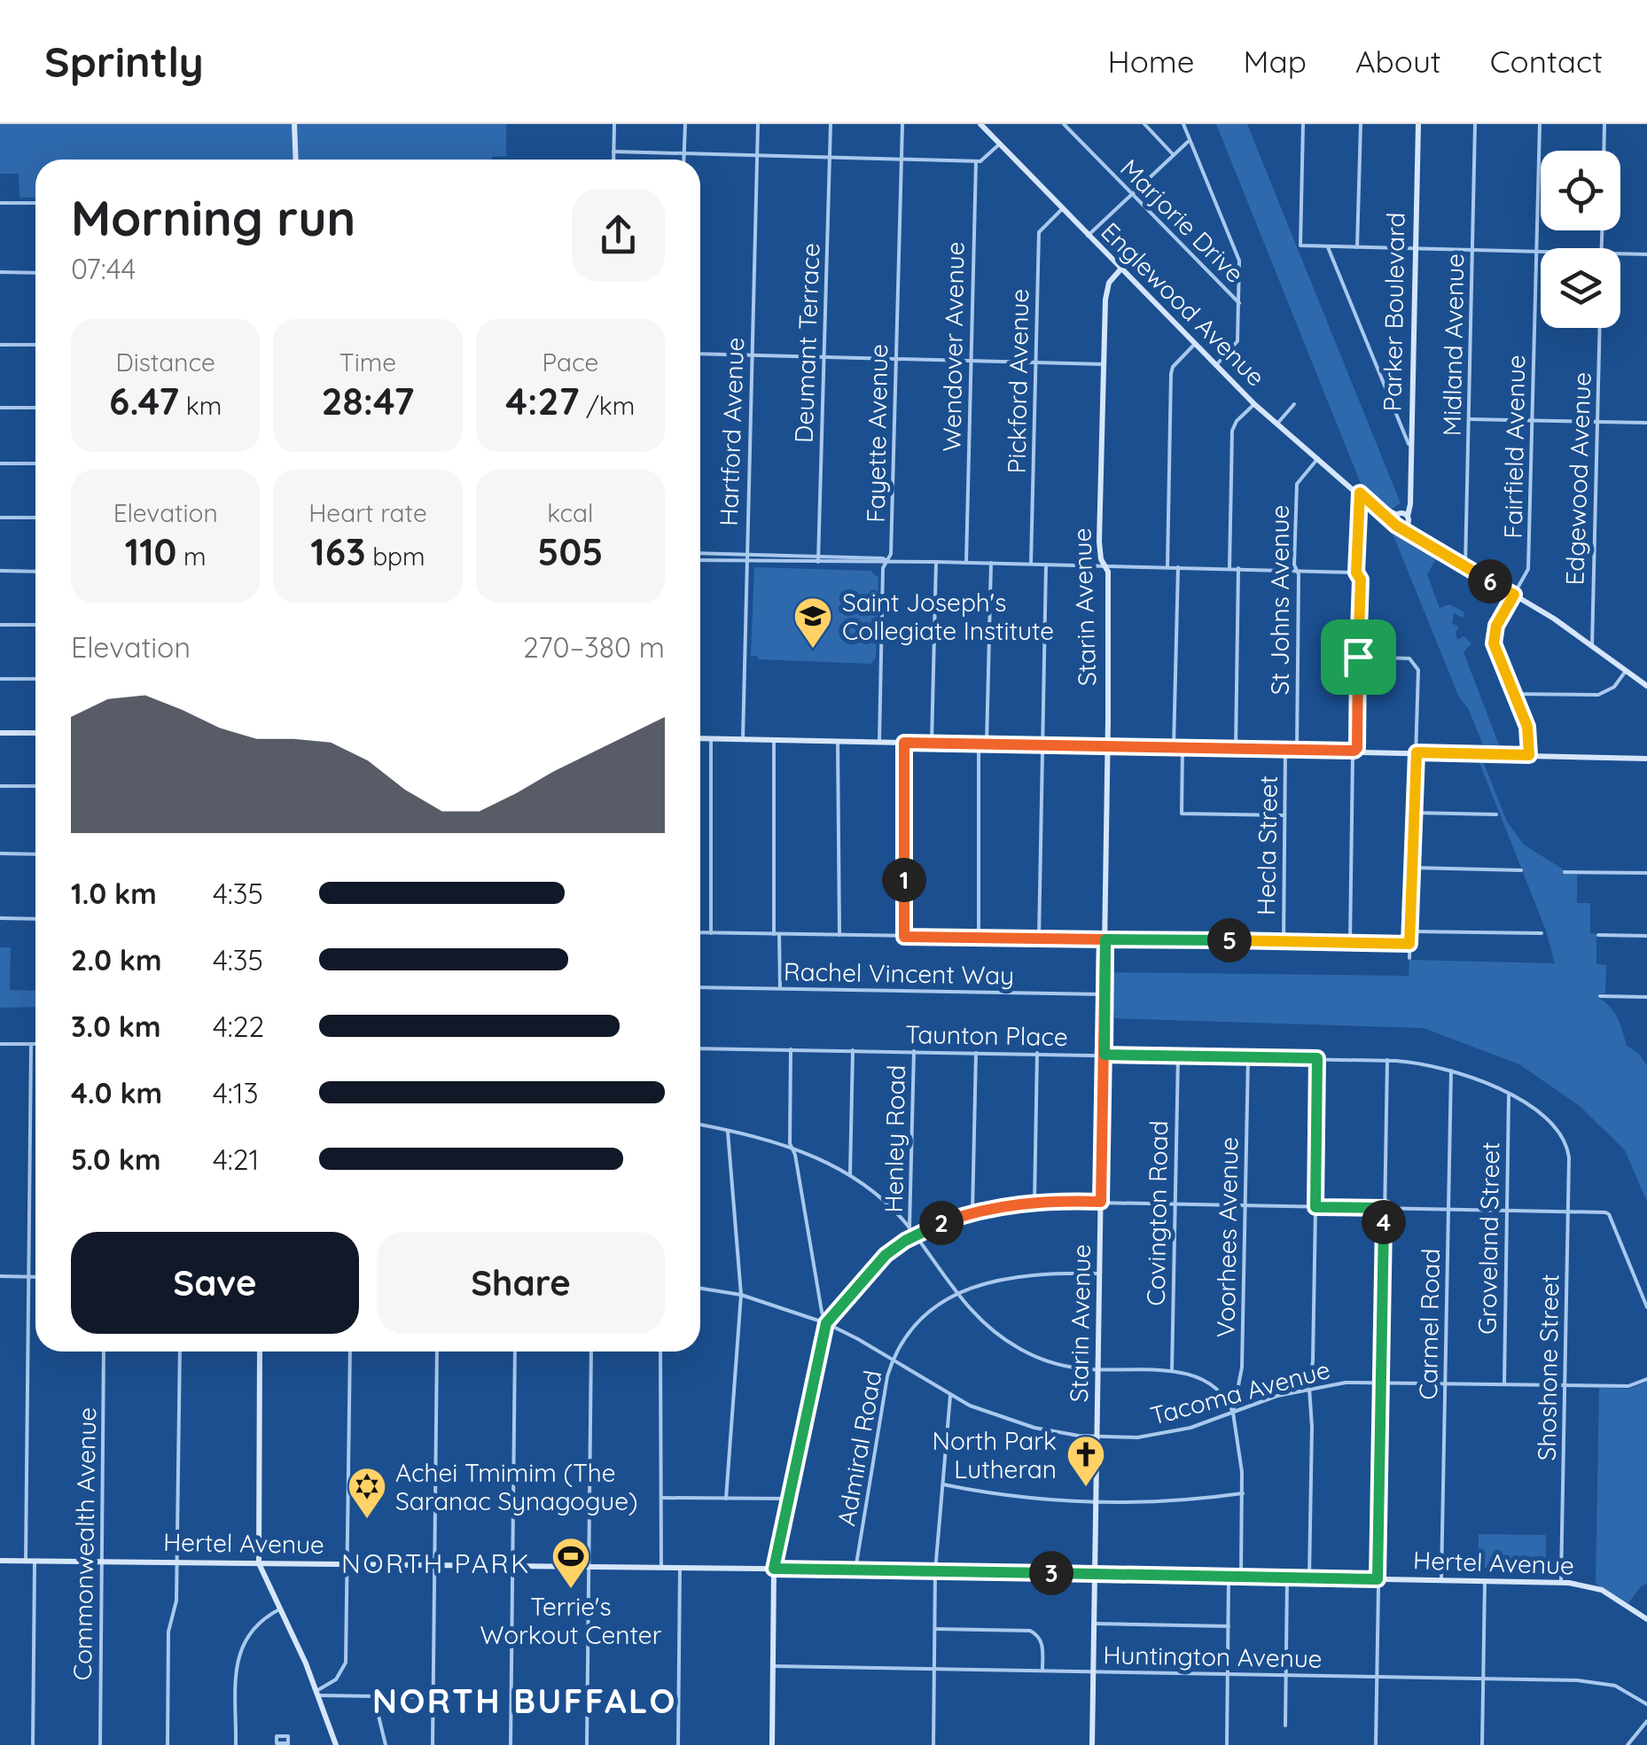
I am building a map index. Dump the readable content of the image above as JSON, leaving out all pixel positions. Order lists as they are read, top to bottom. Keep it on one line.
{"streets":{"street":["Marjorie Drive","Englewood Avenue","Parker Boulevard","Deumant Terrace","Midland Avenue","Wendover Avenue","Pickford Avenue","Hartford Avenue","Fayette Avenue","Fairfield Avenue","Edgewood Avenue","St Johns Avenue","Starin Avenue","Hecla Street","Rachel Vincent Way","Taunton Place","Henley Road","Covington Road","Voorhees Avenue","Groveland Street","Carmel Road","Shoshone Street","Tacoma Avenue","Admiral Road","Hertel Avenue","Commonwealth Avenue","Huntington Avenue"]},"crossings":[["Englewood Avenue","Parker Boulevard"],["Englewood Avenue","Midland Avenue"],["Englewood Avenue","Pickford Avenue"],["Englewood Avenue","Fairfield Avenue"],["Englewood Avenue","Edgewood Avenue"],["Englewood Avenue","St Johns Avenue"],["Englewood Avenue","Starin Avenue"],["Starin Avenue","Rachel Vincent Way"],["Starin Avenue","Taunton Place"],["Starin Avenue","Tacoma Avenue"],["Starin Avenue","Admiral Road"],["Starin Avenue","Hertel Avenue"],["Starin Avenue","Huntington Avenue"],["Taunton Place","Henley Road"],["Taunton Place","Covington Road"],["Taunton Place","Voorhees Avenue"],["Taunton Place","Groveland Street"],["Taunton Place","Carmel Road"],["Taunton Place","Shoshone Street"],["Voorhees Avenue","Tacoma Avenue"],["Voorhees Avenue","Hertel Avenue"],["Groveland Street","Tacoma Avenue"],["Carmel Road","Tacoma Avenue"],["Carmel Road","Hertel Avenue"],["Shoshone Street","Tacoma Avenue"],["Shoshone Street","Hertel Avenue"],["Tacoma Avenue","Admiral Road"],["Admiral Road","Hertel Avenue"],["Hertel Avenue","Commonwealth Avenue"]],"districts":["NORTH PARK","NORTH BUFFALO"],"places":{"school or university":["Saint Joseph's Collegiate Institute"],"church":["North Park Lutheran"],"synagogue":["Achei Tmimim (The Saranac Synagogue)"],"sports":["Terrie's Workout Center"]},"page":{"header":"Sprintly","nav":["Home","Map","About","Contact"],"heading":["Morning run","07:44"],"stats":[["Distance","6.47 km"],["Time","28:47"],["Pace","4:27 /km"],["Elevation","110 m"],["Heart rate","163 bpm"],["kcal","505"]],"pins":["6","1","5","4","2","3"],"chart":["Elevation","270–380 m"],"list":[{"name":"1.0 km","note":"4:35"},{"name":"2.0 km","note":"4:35"},{"name":"3.0 km","note":"4:22"},{"name":"4.0 km","note":"4:13"},{"name":"5.0 km","note":"4:21"}],"buttons":["Save","Share"]}}
